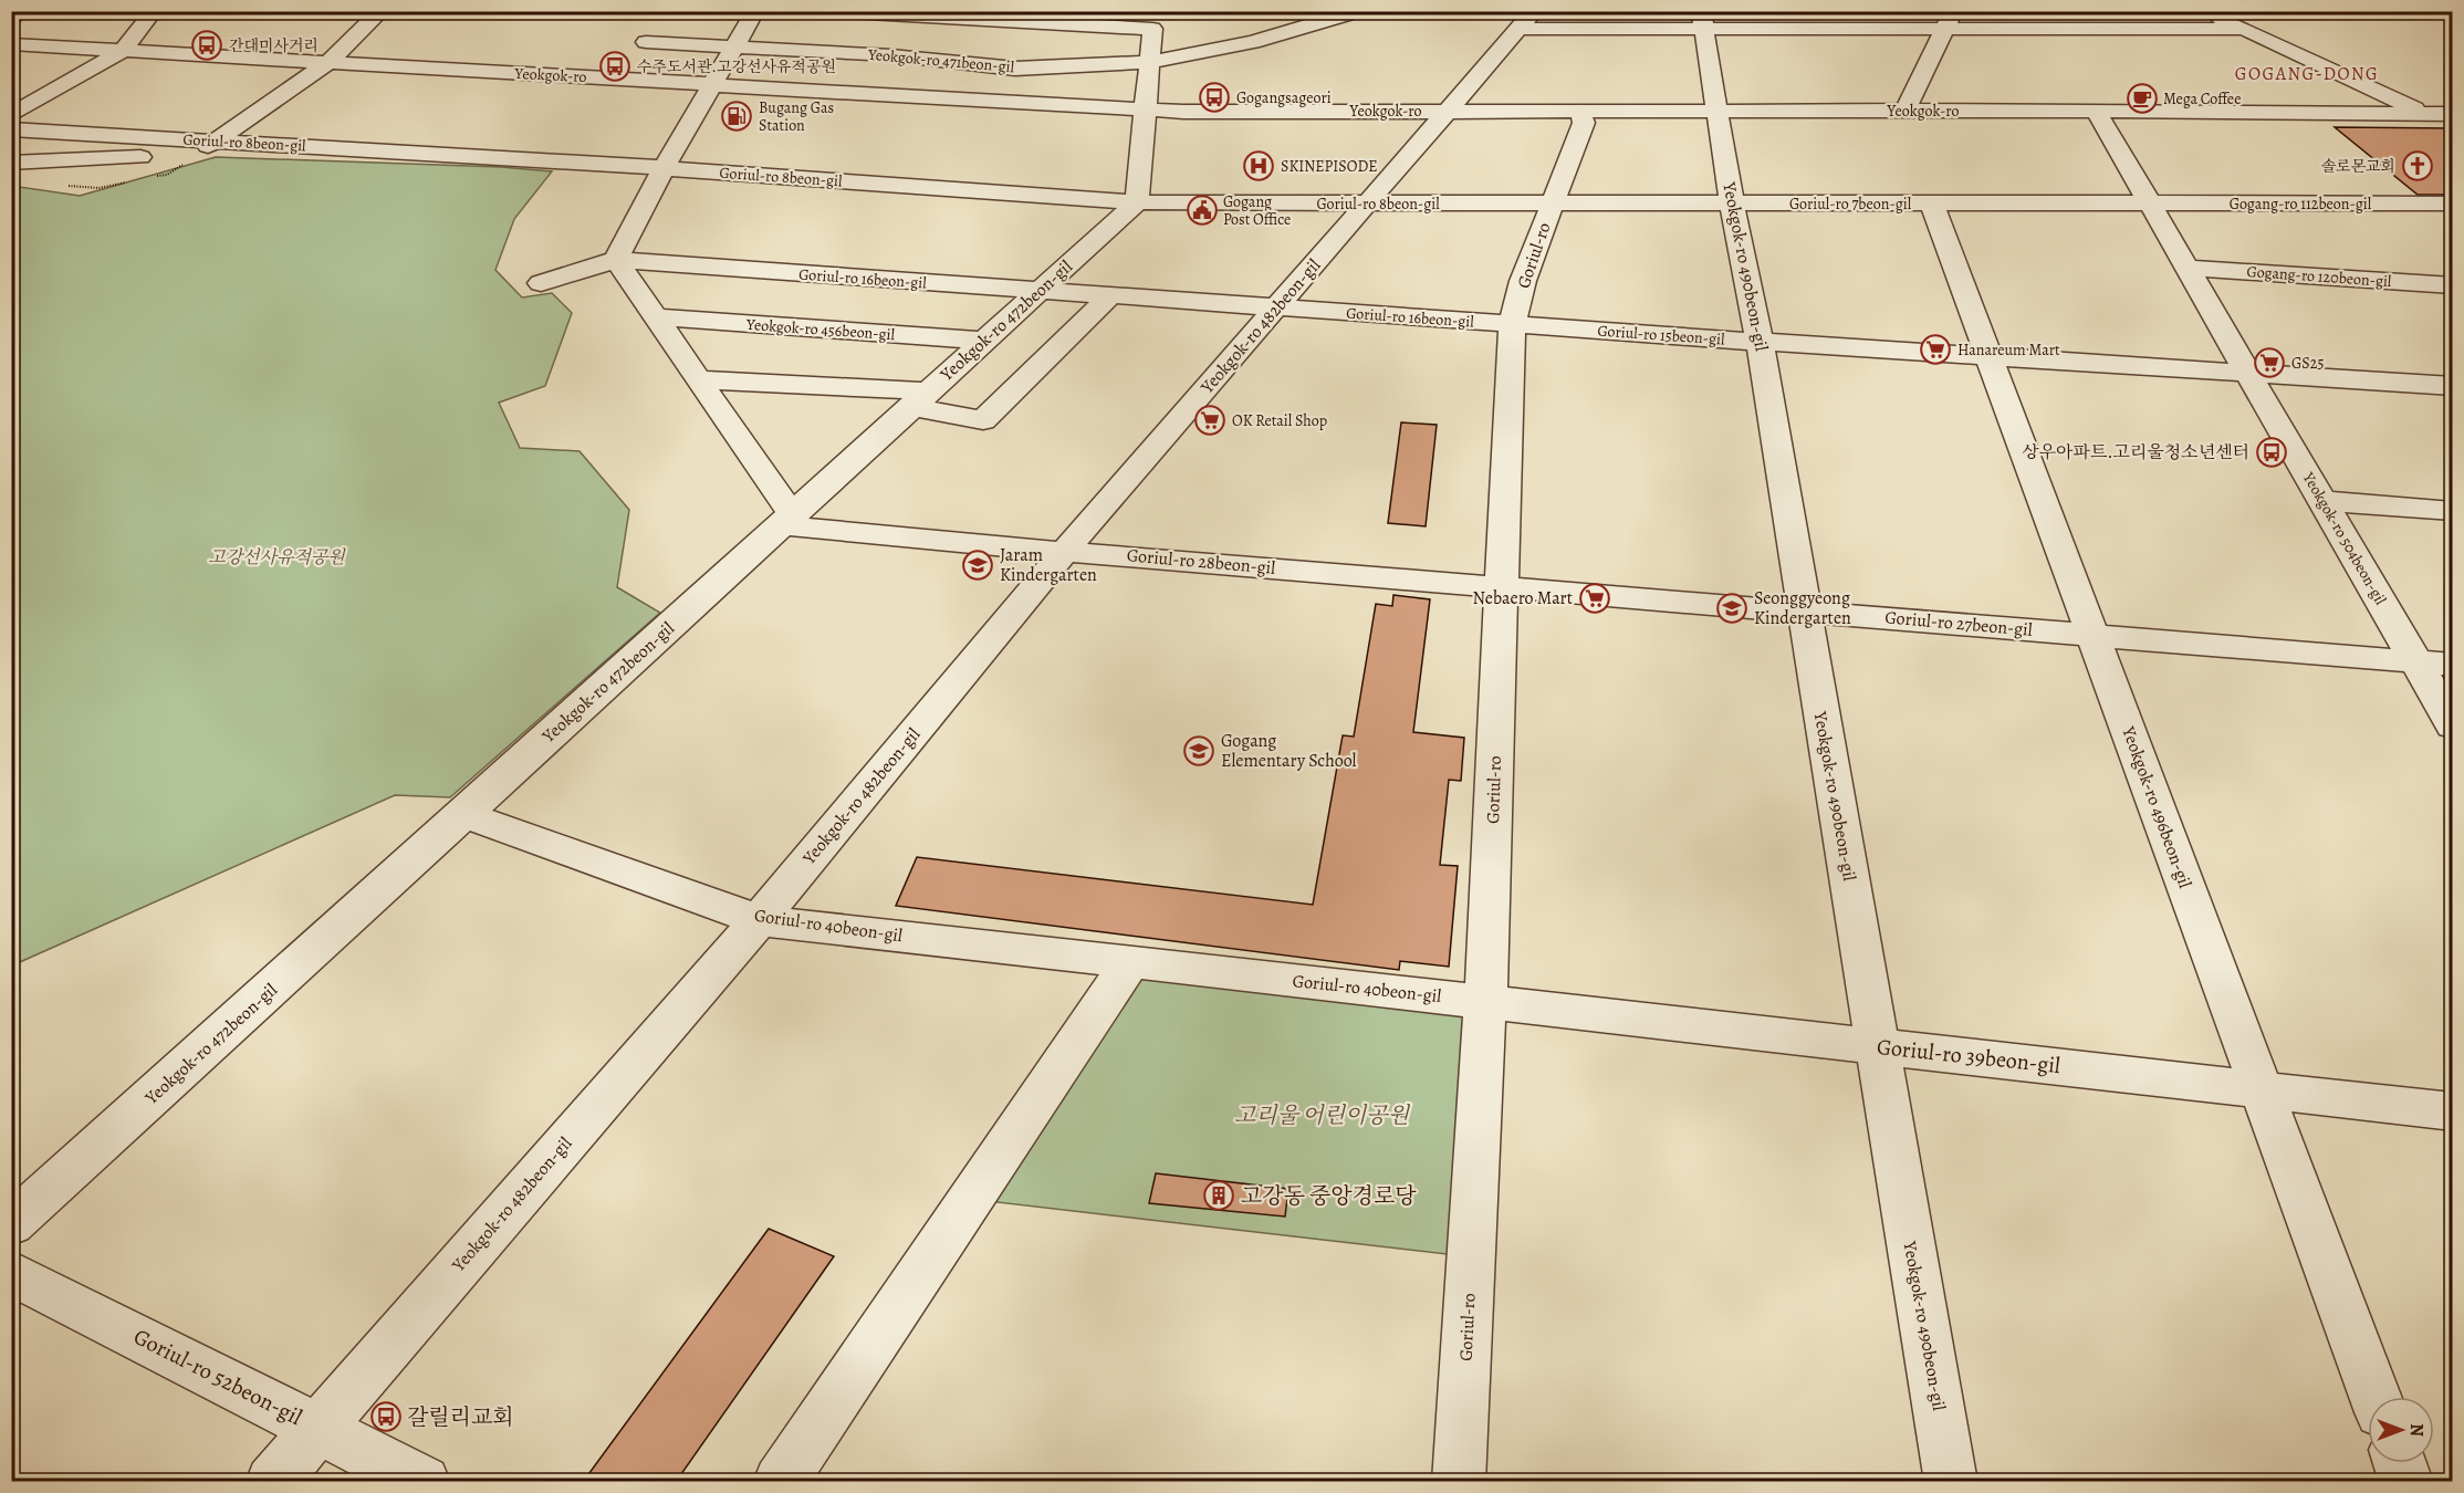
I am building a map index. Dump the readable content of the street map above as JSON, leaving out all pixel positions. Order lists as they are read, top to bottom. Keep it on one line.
{"streets":{"street":["Yeokgok-ro 471beon-gil","Yeokgok-ro","Goriul-ro 8beon-gil","Goriul-ro 7beon-gil","Gogang-ro 112beon-gil","Goriul-ro","Yeokgok-ro 490beon-gil","Gogang-ro 120beon-gil","Goriul-ro 16beon-gil","Yeokgok-ro 472beon-gil","Yeokgok-ro 482beon-gil","Yeokgok-ro 456beon-gil","Goriul-ro 15beon-gil","Yeokgok-ro 504beon-gil","Goriul-ro 28beon-gil","Goriul-ro 27beon-gil","Yeokgok-ro 496beon-gil","Goriul-ro 40beon-gil","Goriul-ro 39beon-gil","Goriul-ro 52beon-gil"]},"crossings":[["Yeokgok-ro","Goriul-ro"],["Yeokgok-ro","Yeokgok-ro 490beon-gil"],["Yeokgok-ro","Yeokgok-ro 482beon-gil"],["Yeokgok-ro","Yeokgok-ro 504beon-gil"],["Goriul-ro 8beon-gil","Goriul-ro 7beon-gil"],["Goriul-ro 8beon-gil","Goriul-ro"],["Goriul-ro 8beon-gil","Yeokgok-ro 472beon-gil"],["Goriul-ro 8beon-gil","Yeokgok-ro 482beon-gil"],["Goriul-ro 7beon-gil","Gogang-ro 112beon-gil"],["Goriul-ro 7beon-gil","Goriul-ro"],["Goriul-ro 7beon-gil","Yeokgok-ro 490beon-gil"],["Goriul-ro 7beon-gil","Yeokgok-ro 504beon-gil"],["Goriul-ro 7beon-gil","Yeokgok-ro 496beon-gil"],["Gogang-ro 112beon-gil","Yeokgok-ro 504beon-gil"],["Goriul-ro","Goriul-ro 16beon-gil"],["Goriul-ro","Goriul-ro 15beon-gil"],["Goriul-ro","Goriul-ro 28beon-gil"],["Goriul-ro","Goriul-ro 27beon-gil"],["Goriul-ro","Goriul-ro 40beon-gil"],["Goriul-ro","Goriul-ro 39beon-gil"],["Yeokgok-ro 490beon-gil","Goriul-ro 15beon-gil"],["Yeokgok-ro 490beon-gil","Goriul-ro 27beon-gil"],["Yeokgok-ro 490beon-gil","Goriul-ro 39beon-gil"],["Gogang-ro 120beon-gil","Yeokgok-ro 504beon-gil"],["Goriul-ro 16beon-gil","Yeokgok-ro 472beon-gil"],["Goriul-ro 16beon-gil","Yeokgok-ro 482beon-gil"],["Goriul-ro 16beon-gil","Goriul-ro 15beon-gil"],["Yeokgok-ro 472beon-gil","Yeokgok-ro 456beon-gil"],["Yeokgok-ro 472beon-gil","Goriul-ro 28beon-gil"],["Yeokgok-ro 472beon-gil","Goriul-ro 40beon-gil"],["Yeokgok-ro 482beon-gil","Goriul-ro 28beon-gil"],["Yeokgok-ro 482beon-gil","Goriul-ro 40beon-gil"],["Yeokgok-ro 482beon-gil","Goriul-ro 52beon-gil"],["Goriul-ro 15beon-gil","Yeokgok-ro 504beon-gil"],["Goriul-ro 15beon-gil","Yeokgok-ro 496beon-gil"],["Yeokgok-ro 504beon-gil","Goriul-ro 27beon-gil"],["Goriul-ro 28beon-gil","Goriul-ro 27beon-gil"],["Goriul-ro 27beon-gil","Yeokgok-ro 496beon-gil"],["Yeokgok-ro 496beon-gil","Goriul-ro 39beon-gil"],["Goriul-ro 40beon-gil","Goriul-ro 39beon-gil"]],"districts":["GOGANG-DONG"],"parks":["고강선사유적공원","고리울 어린이공원"],"places":{"bus stop":["간대미사거리","수주도서관.고강선사유적공원","Gogangsageori","상우아파트.고리울청소년센터","갈릴리교회"],"cafe":["Mega Coffee"],"fuel station":["Bugang Gas Station"],"hospital":["SKINEPISODE"],"church":["솔로몬교회"],"public building":["Gogang Post Office"],"supermarket":["Hanareum Mart","GS25","OK Retail Shop","Nebaero Mart"],"school or university":["Jaram Kindergarten","Seonggyeong Kindergarten","Gogang Elementary School"],"building":["고강동 중앙경로당"]},"north":"right"}
